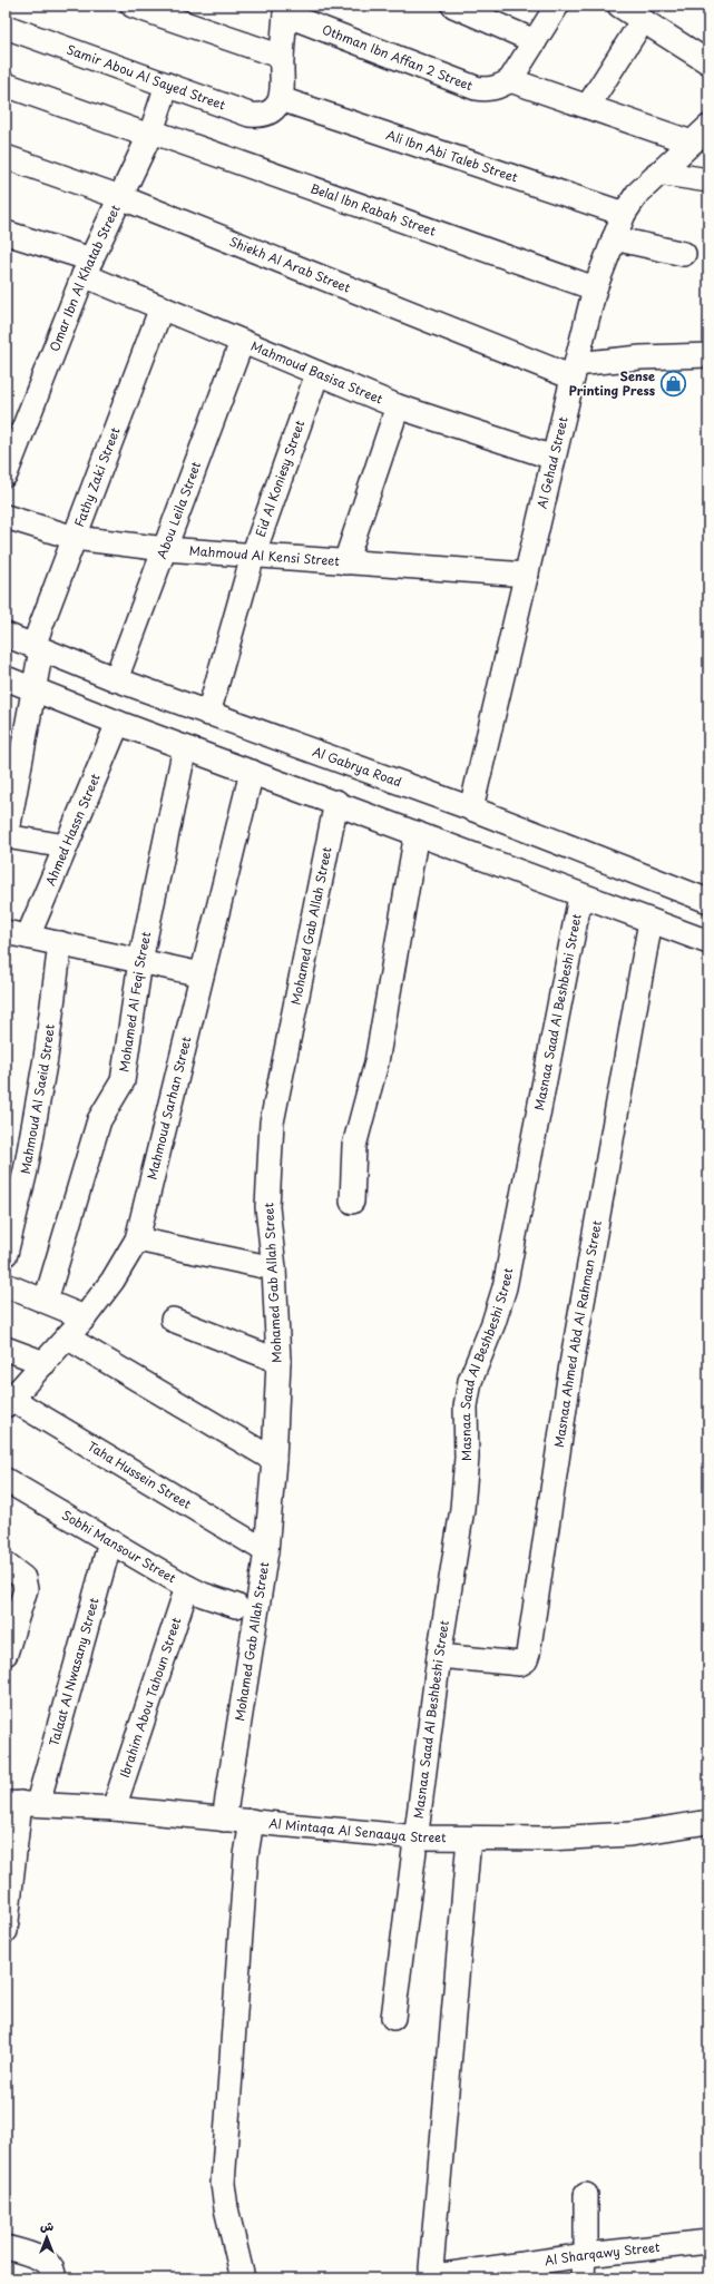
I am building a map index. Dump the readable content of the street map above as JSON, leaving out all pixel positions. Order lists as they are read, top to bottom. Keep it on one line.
{"streets":{"street":["Othman Ibn Affan 2 Street","Samir Abou Al Sayed Street","Ali Ibn Abi Taleb Street","Belal Ibn Rabah Street","Shiekh Al Arab Street","Omar Ibn Al Khatab Street","Mahmoud Basisa Street","Al Gehad Street","Fathy Zaki Street","Eid Al Koniesy Street","Abou Leila Street","Mahmoud Al Kensi Street","Al Gabrya Road","Ahmed Hassn Street","Mohamed Gab Allah Street","Mohamed Al Feqi Street","Masnaa Saad Al Beshbeshi Street","Mahmoud Al Saeid Street","Mahmoud Sarhan Street","Masnaa Ahmed Abd Al Rahman Street","Taha Hussein Street","Sobhi Mansour Street","Talaat Al Nwasany Street","Ibrahim Abou Tahoun Street","Al Mintaqa Al Senaaya Street","Al Sharqawy Street"]},"crossings":[["Samir Abou Al Sayed Street","Ali Ibn Abi Taleb Street"],["Samir Abou Al Sayed Street","Omar Ibn Al Khatab Street"],["Ali Ibn Abi Taleb Street","Al Gehad Street"],["Belal Ibn Rabah Street","Omar Ibn Al Khatab Street"],["Belal Ibn Rabah Street","Al Gehad Street"],["Shiekh Al Arab Street","Omar Ibn Al Khatab Street"],["Shiekh Al Arab Street","Al Gehad Street"],["Omar Ibn Al Khatab Street","Mahmoud Basisa Street"],["Mahmoud Basisa Street","Al Gehad Street"],["Mahmoud Basisa Street","Fathy Zaki Street"],["Mahmoud Basisa Street","Eid Al Koniesy Street"],["Mahmoud Basisa Street","Abou Leila Street"],["Al Gehad Street","Mahmoud Al Kensi Street"],["Al Gehad Street","Al Gabrya Road"],["Fathy Zaki Street","Mahmoud Al Kensi Street"],["Fathy Zaki Street","Al Gabrya Road"],["Eid Al Koniesy Street","Mahmoud Al Kensi Street"],["Eid Al Koniesy Street","Al Gabrya Road"],["Abou Leila Street","Mahmoud Al Kensi Street"],["Abou Leila Street","Al Gabrya Road"],["Mohamed Gab Allah Street","Taha Hussein Street"],["Mohamed Gab Allah Street","Al Mintaqa Al Senaaya Street"],["Masnaa Saad Al Beshbeshi Street","Masnaa Ahmed Abd Al Rahman Street"],["Masnaa Saad Al Beshbeshi Street","Al Mintaqa Al Senaaya Street"],["Mahmoud Sarhan Street","Taha Hussein Street"],["Sobhi Mansour Street","Talaat Al Nwasany Street"],["Sobhi Mansour Street","Ibrahim Abou Tahoun Street"],["Talaat Al Nwasany Street","Al Mintaqa Al Senaaya Street"],["Ibrahim Abou Tahoun Street","Al Mintaqa Al Senaaya Street"],["Al Mintaqa Al Senaaya Street","Al Sharqawy Street"]],"places":{"shop":["Sense Printing Press"]},"north":"top"}
